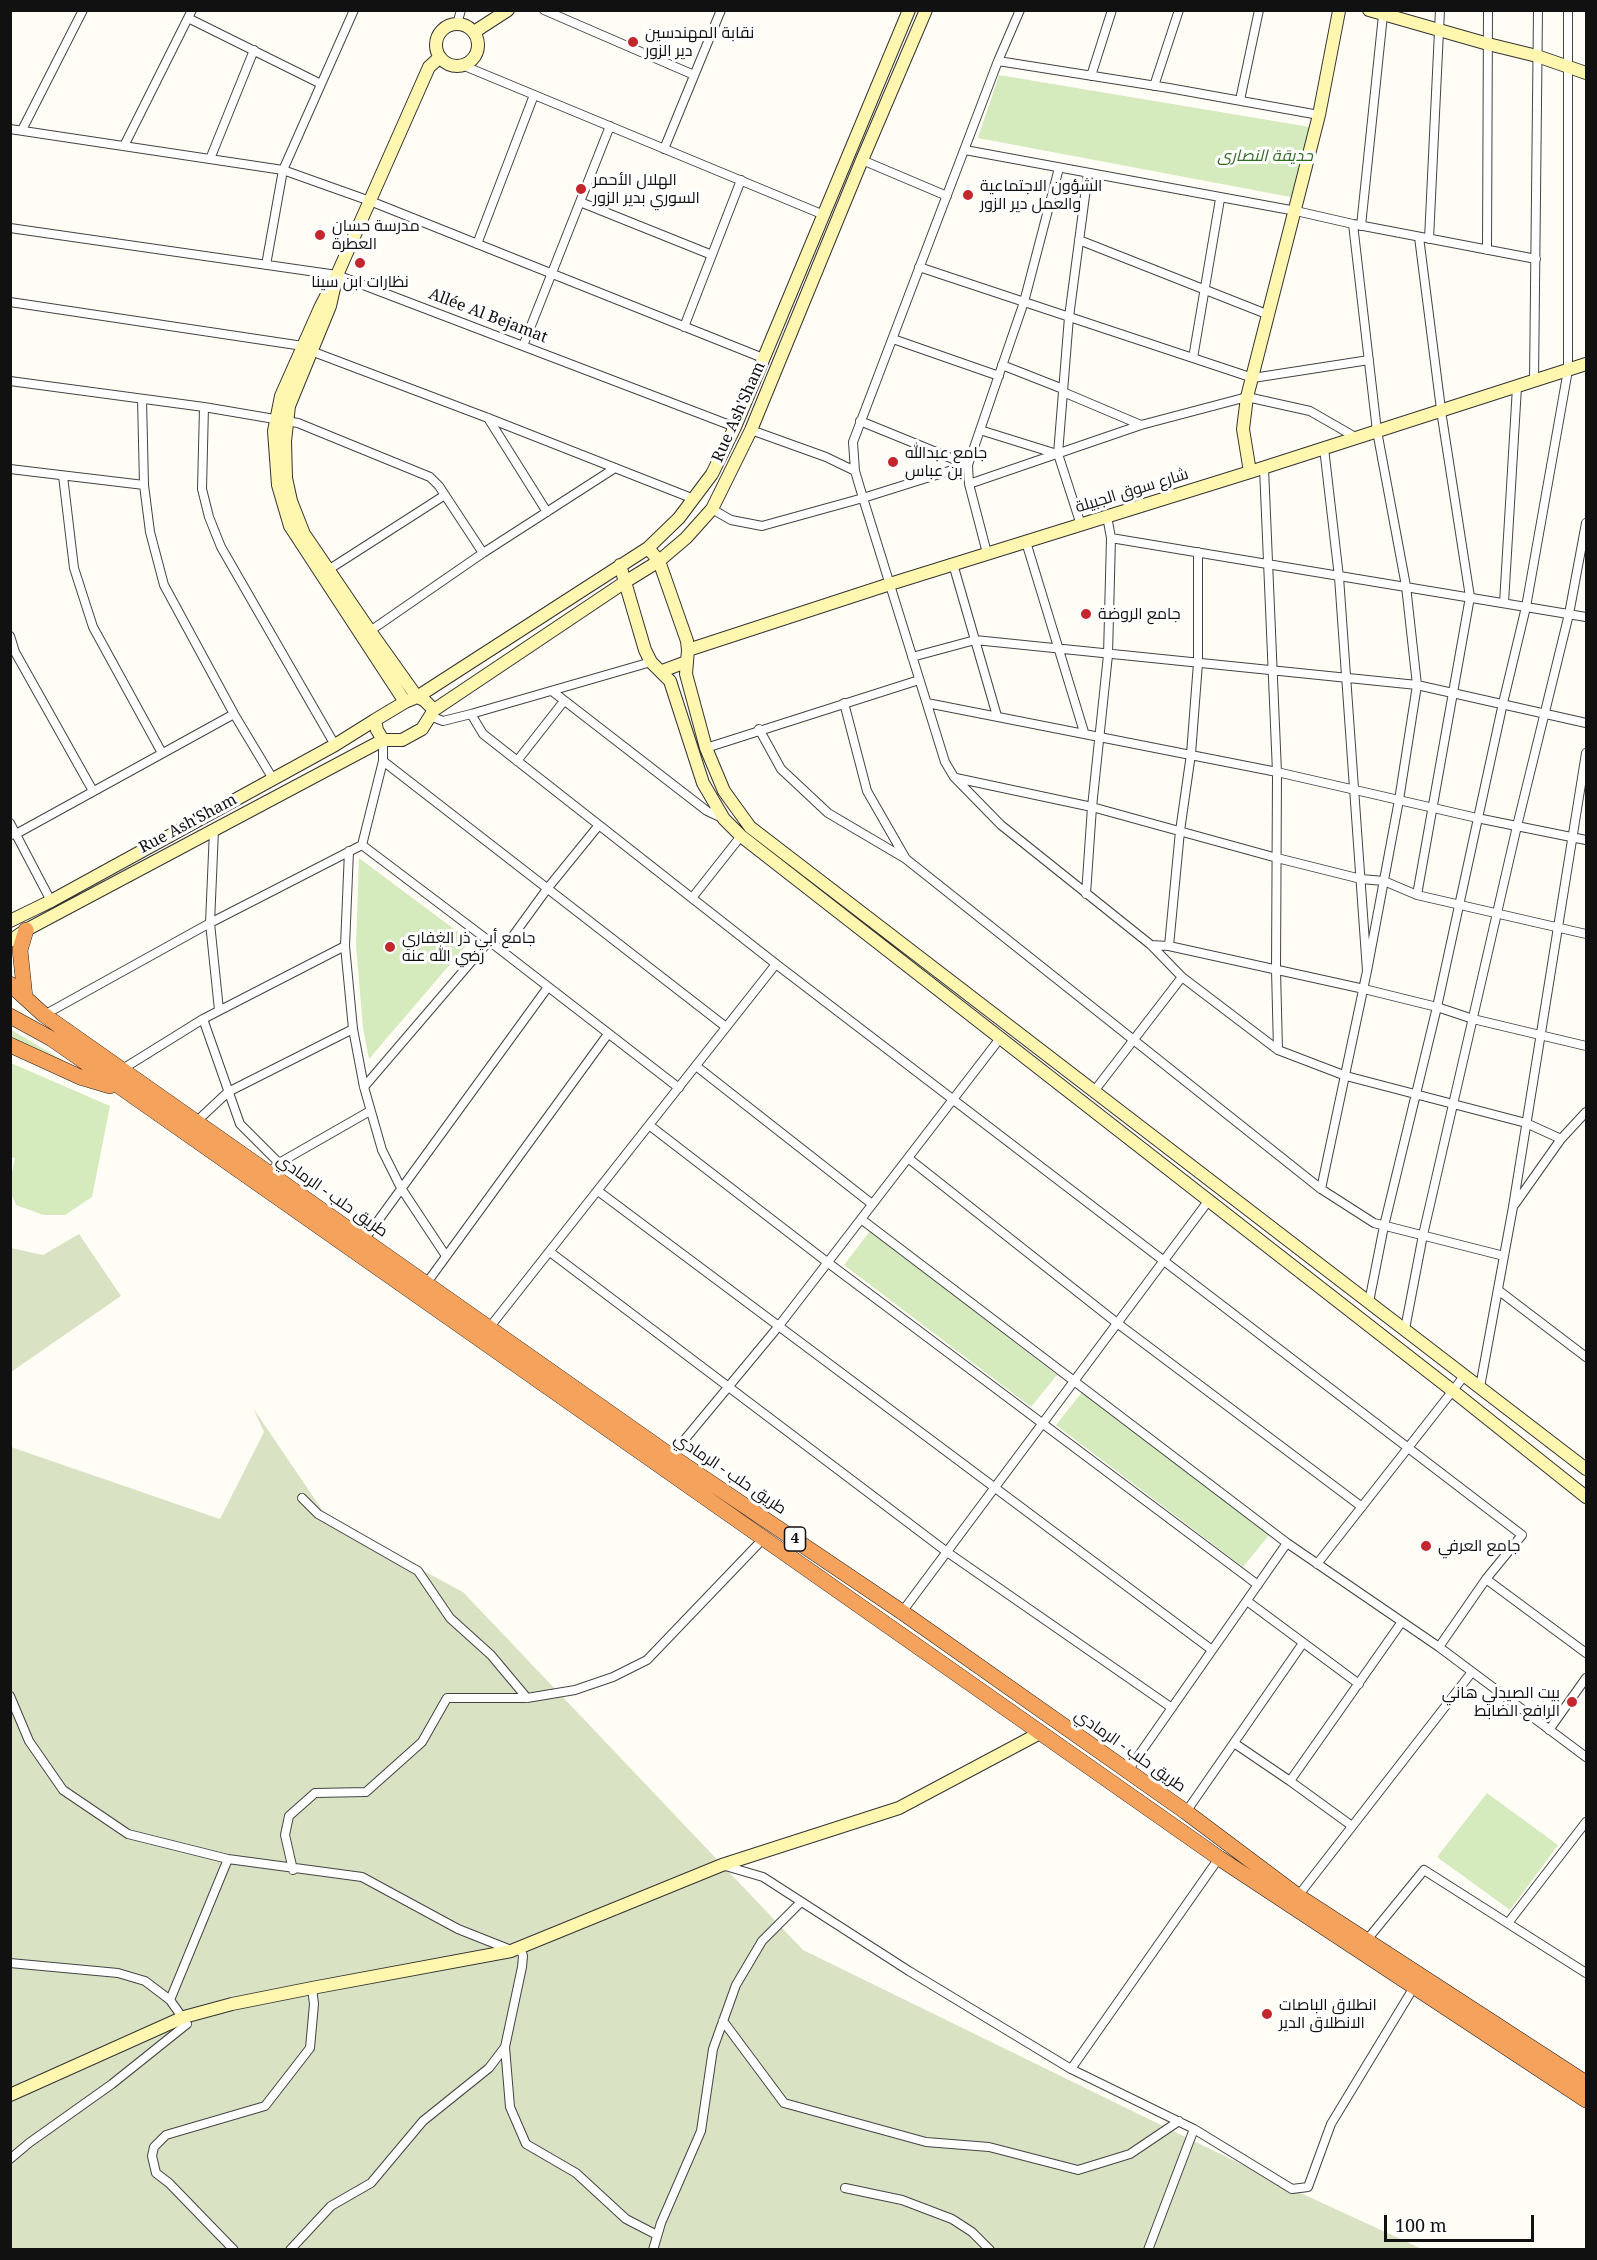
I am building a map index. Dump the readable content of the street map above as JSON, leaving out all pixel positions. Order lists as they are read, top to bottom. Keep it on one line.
{"streets":{"highway":["طريق حلب - الرمادي","4"],"street":["Allée Al Bejamat","Rue Ash'Sham","شارع سوق الجبيلة"]},"crossings":[["Allée Al Bejamat","Rue Ash'Sham"]],"parks":["حديقة النصارى"],"places":["نقابة المهندسين دير الزور","الهلال الأحمر السوري بدير الزور","الشؤون الاجتماعية والعمل دير الزور","مدرسة حسان العطرة","نظارات ابن سينا","جامع عبدالله بن عباس","جامع الروضة","جامع أبي ذر الغفاري رضي الله عنه","جامع العرفي","بيت الصيدلي هاني الرافع الضابط","انطلاق الباصات الانطلاق الدير"],"scale_bar":"100 m"}
